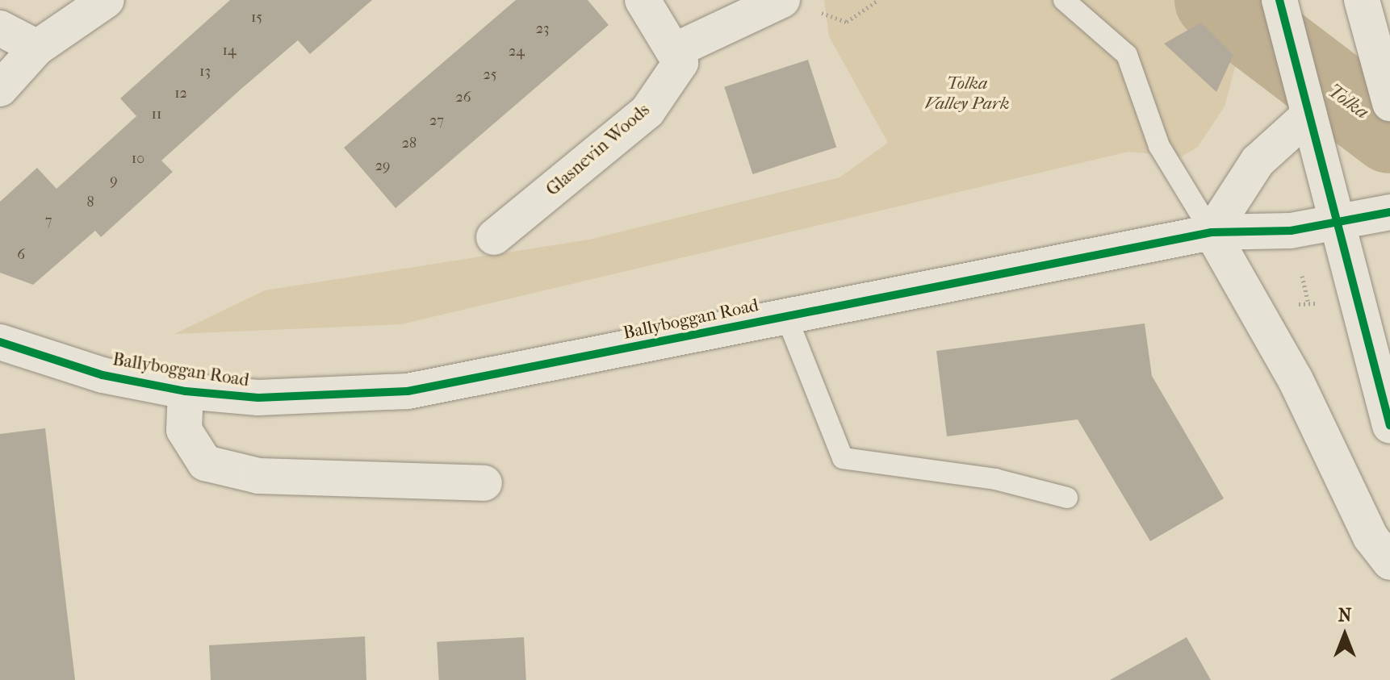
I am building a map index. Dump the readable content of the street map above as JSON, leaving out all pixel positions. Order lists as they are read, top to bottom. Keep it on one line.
{"streets":{"street":["Glasnevin Woods","Ballyboggan Road"]},"water":["Tolka"],"parks":["Tolka Valley Park"],"house_numbers":["15","23","14","24","13","25","12","26","11","27","28","10","29","9","8","7","6"],"north":"top"}
